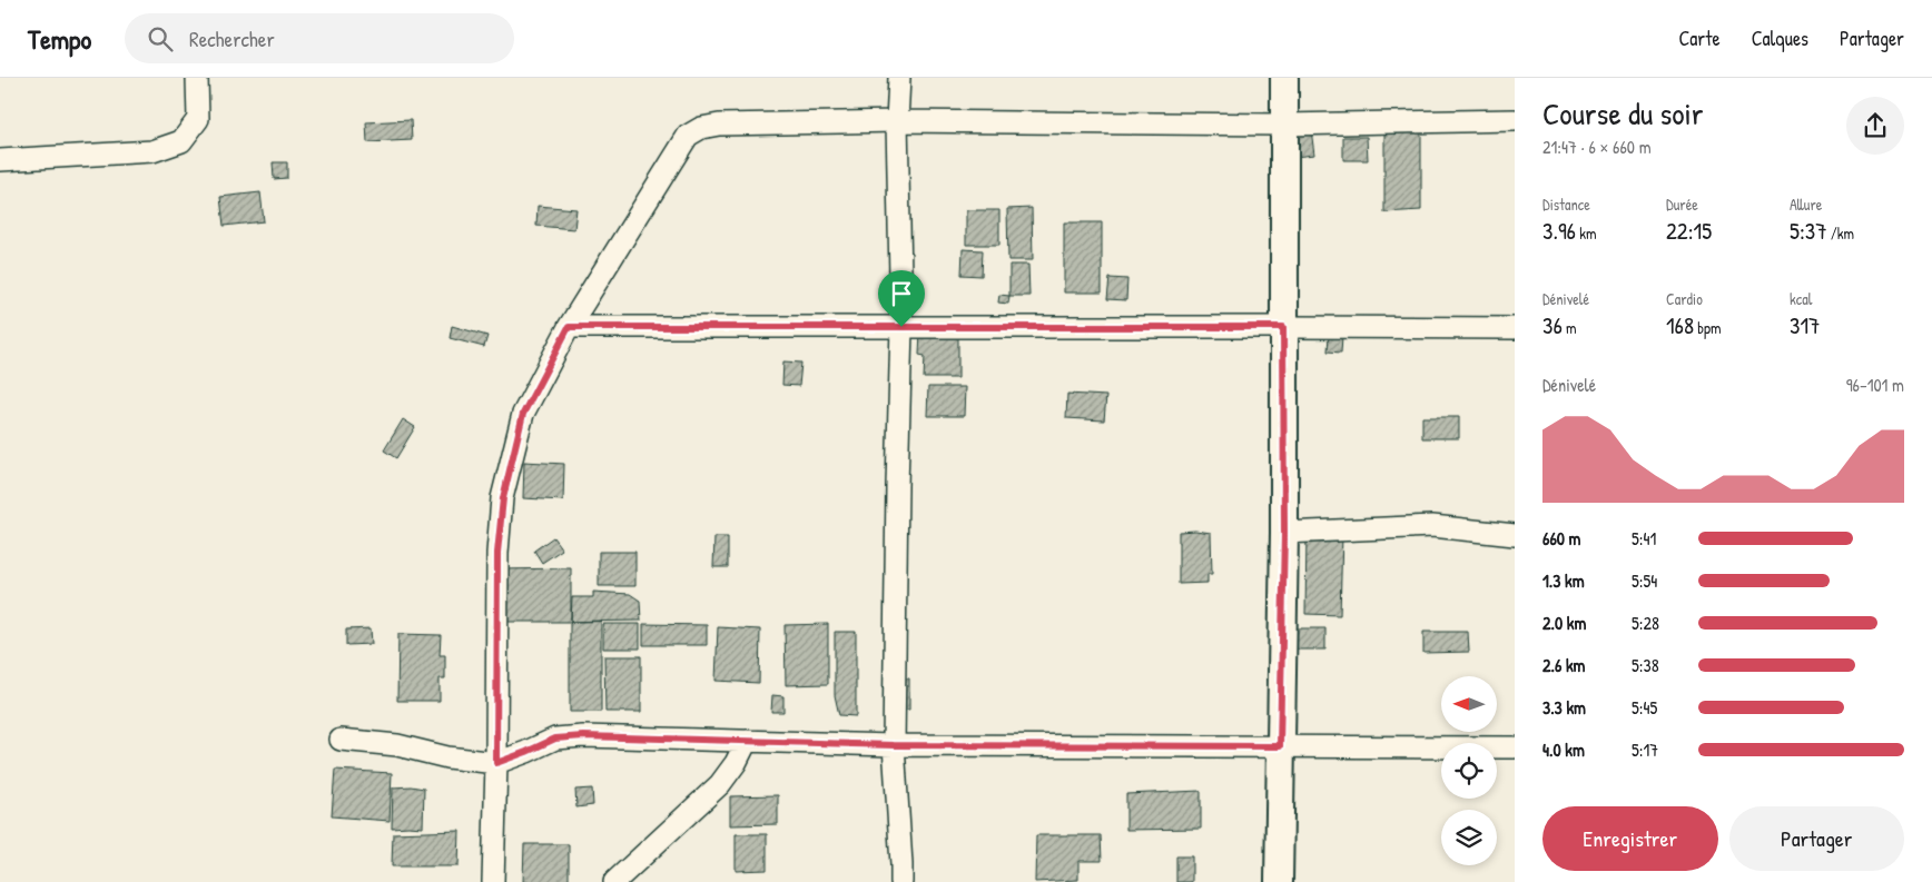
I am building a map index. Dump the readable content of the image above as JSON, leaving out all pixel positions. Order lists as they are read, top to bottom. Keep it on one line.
{"north":"left","page":{"header":"Tempo","search":"Rechercher","nav":["Carte","Calques","Partager"],"heading":["Course du soir","21:47 · 6 × 660 m"],"stats":[["Distance","3.96 km"],["Durée","22:15"],["Allure","5:37 /km"],["Dénivelé","36 m"],["Cardio","168 bpm"],["kcal","317"]],"chart":["Dénivelé","96–101 m"],"list":[{"name":"660 m","note":"5:41"},{"name":"1.3 km","note":"5:54"},{"name":"2.0 km","note":"5:28"},{"name":"2.6 km","note":"5:38"},{"name":"3.3 km","note":"5:45"},{"name":"4.0 km","note":"5:17"}],"buttons":["Enregistrer","Partager"]}}
